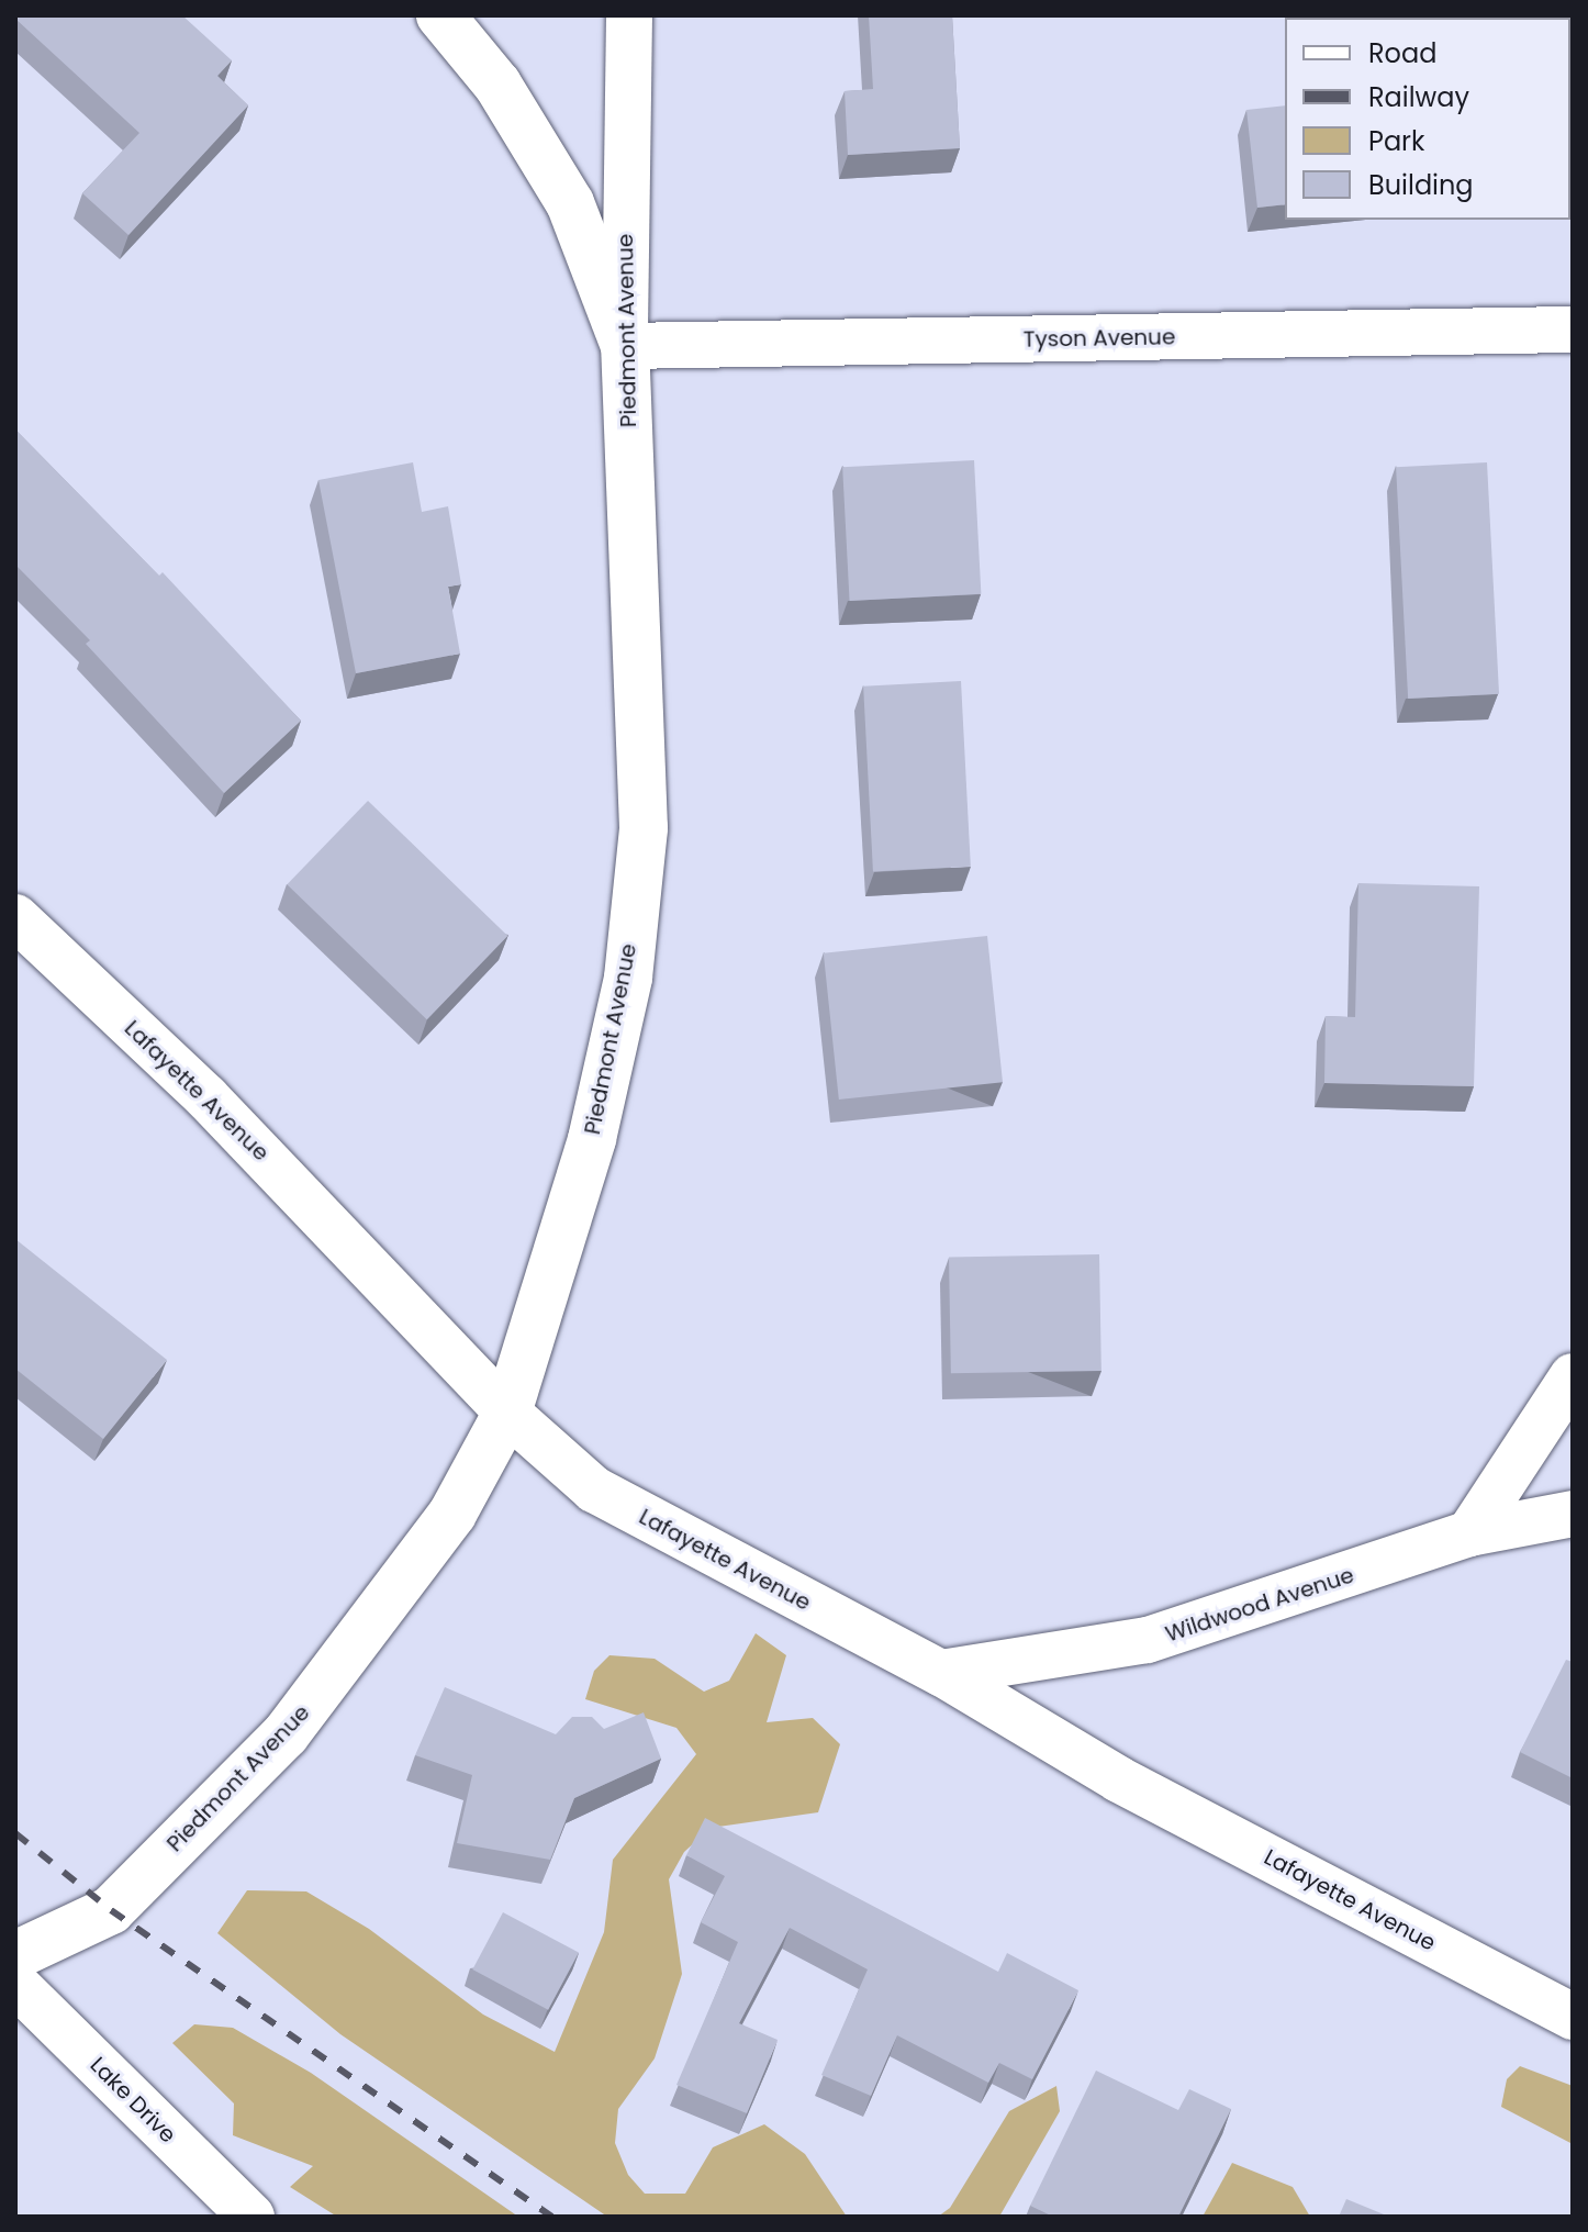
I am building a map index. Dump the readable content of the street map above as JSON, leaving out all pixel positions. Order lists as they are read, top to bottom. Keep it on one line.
{"streets":{"street":["Piedmont Avenue","Tyson Avenue","Lafayette Avenue","Wildwood Avenue","Lake Drive"]},"crossings":[["Piedmont Avenue","Tyson Avenue"],["Piedmont Avenue","Lafayette Avenue"],["Lafayette Avenue","Wildwood Avenue"]],"legend":["Road","Railway","Park","Building"]}
